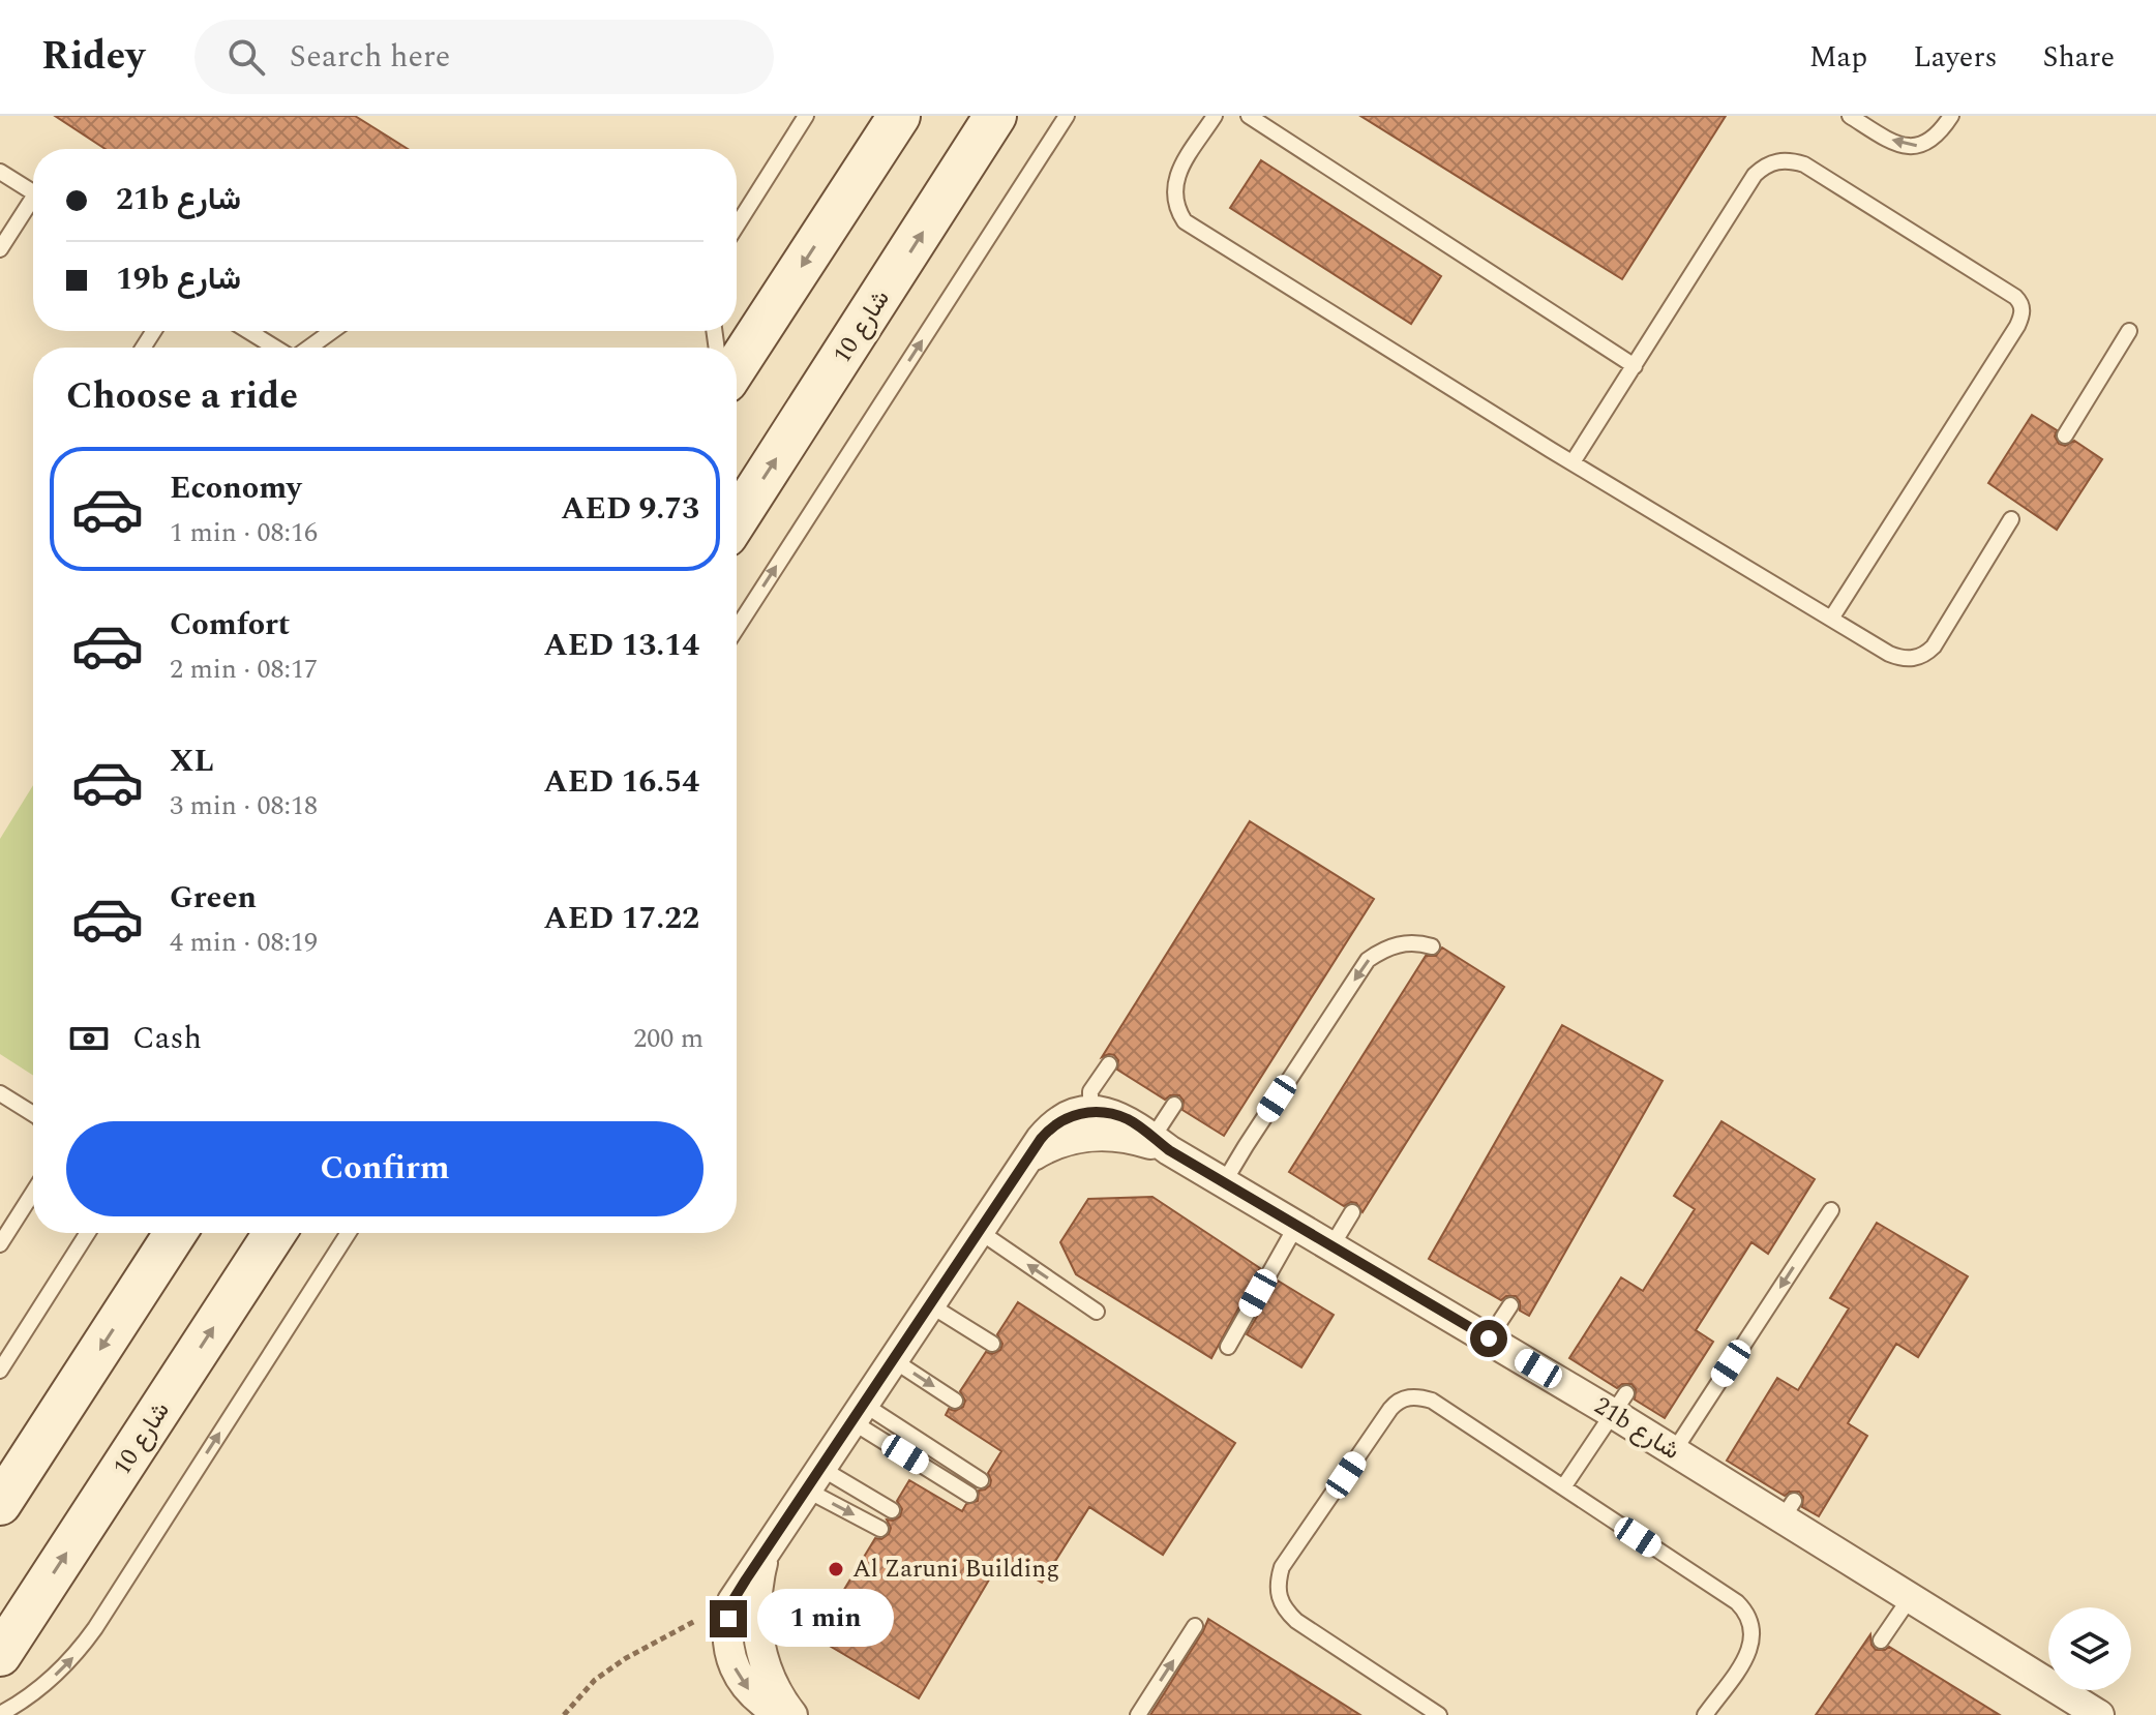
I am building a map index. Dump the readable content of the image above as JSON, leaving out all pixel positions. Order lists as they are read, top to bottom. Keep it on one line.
{"streets":{"street":["شارع 10","21b شارع"]},"places":["Al Zaruni Building"],"page":{"header":"Ridey","search":"Search here","nav":["Map","Layers","Share"],"banner":["21b شارع","19b شارع"],"heading":"Choose a ride","list":[{"name":"Economy","note":"1 min · 08:16","value":"AED 9.73"},{"name":"Comfort","note":"2 min · 08:17","value":"AED 13.14"},{"name":"XL","note":"3 min · 08:18","value":"AED 16.54"},{"name":"Green","note":"4 min · 08:19","value":"AED 17.22"}],"pay":["Cash","200 m"],"buttons":"Confirm","bubble":"1 min"}}
